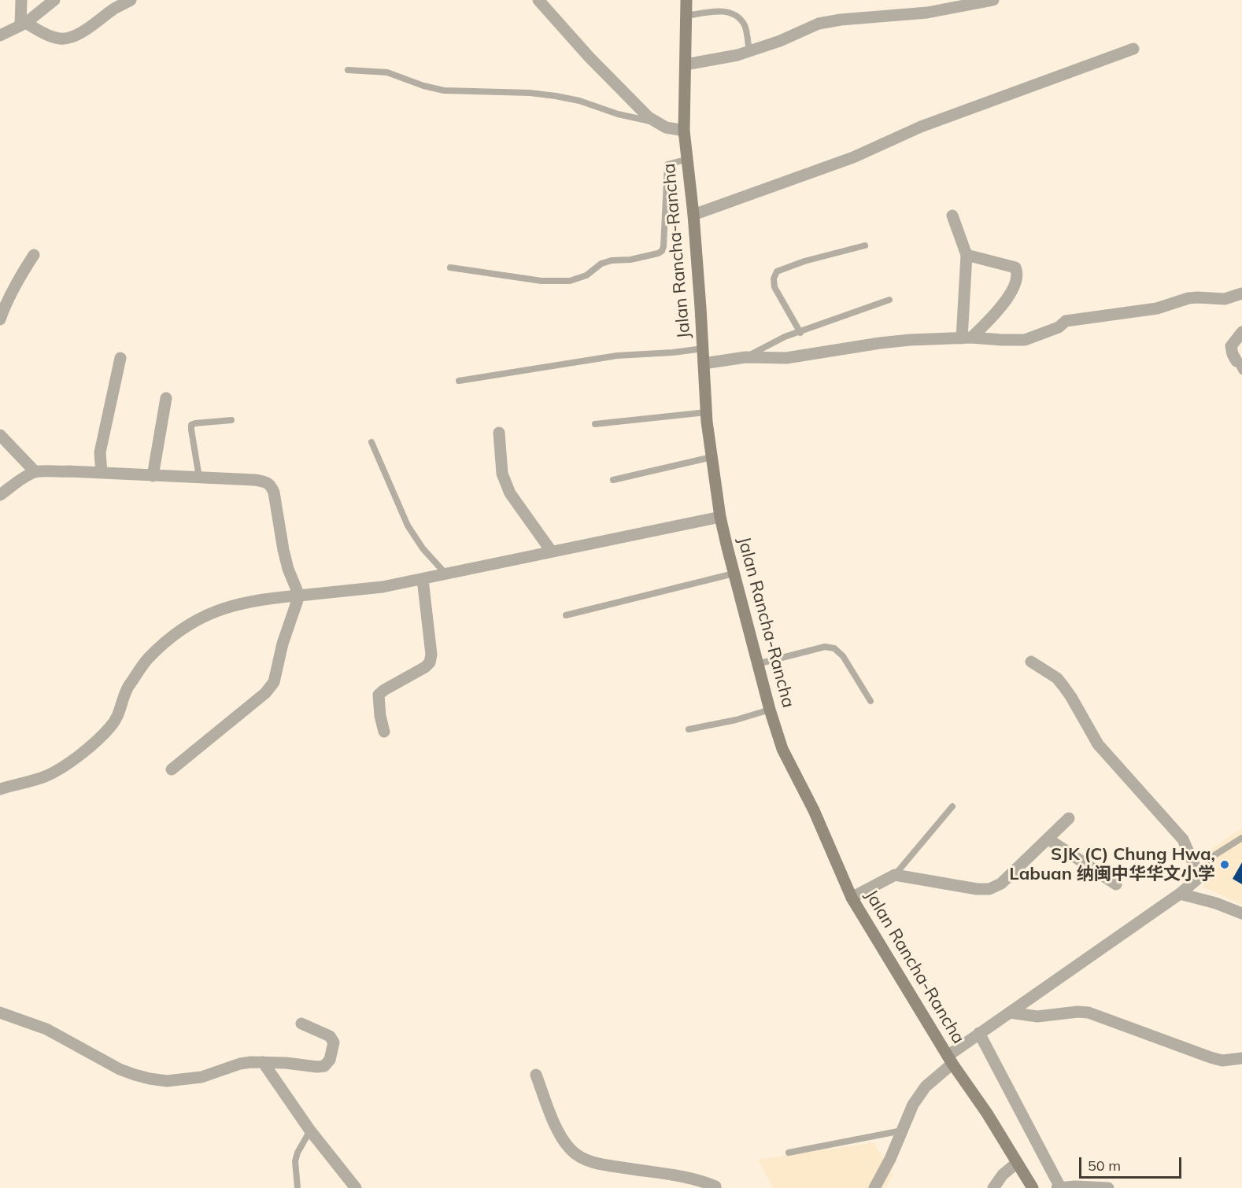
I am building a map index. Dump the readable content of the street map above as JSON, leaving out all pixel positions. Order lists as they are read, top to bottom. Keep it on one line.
{"streets":{"main road":["Jalan Rancha-Rancha"]},"places":["SJK (C) Chung Hwa, Labuan 纳闽中华华文小学"],"scale_bar":"50 m"}
